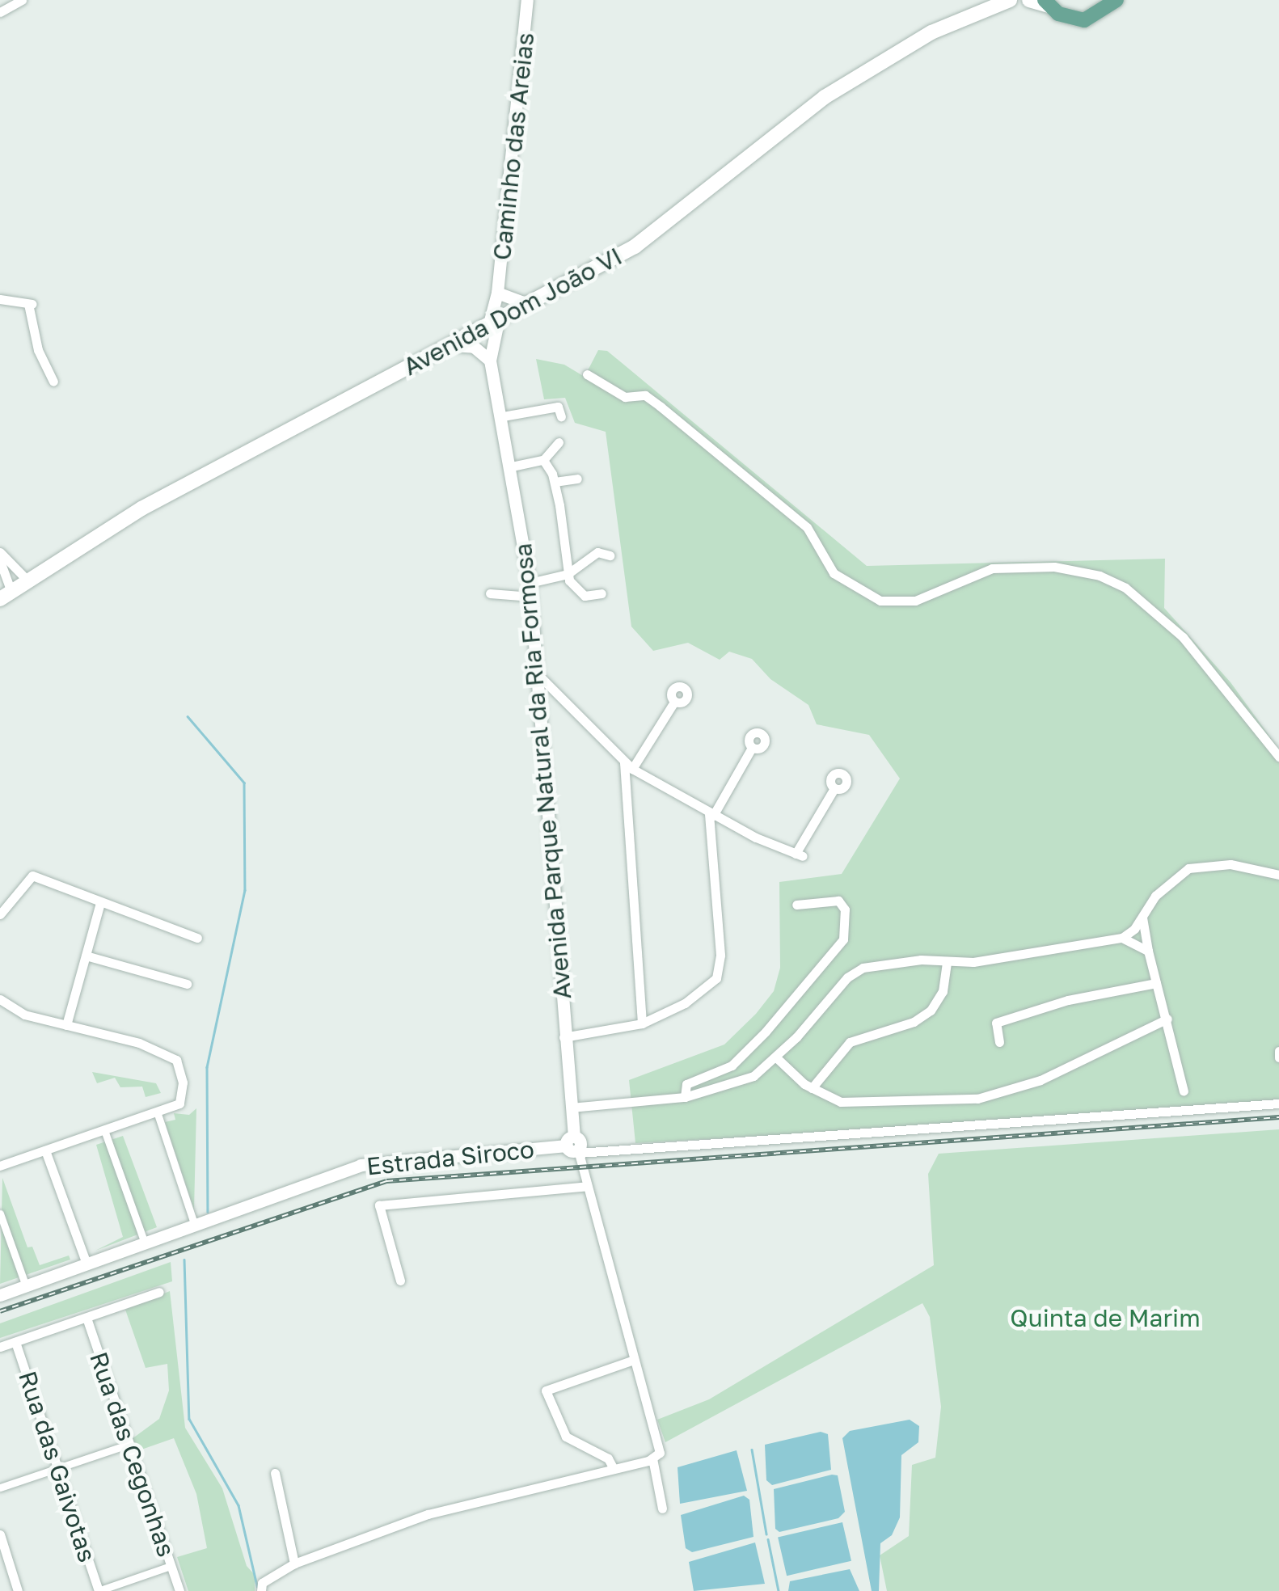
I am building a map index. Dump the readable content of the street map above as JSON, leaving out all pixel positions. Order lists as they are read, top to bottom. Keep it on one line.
{"streets":{"main road":["Avenida Dom João VI"],"street":["Caminho das Areias","Avenida Parque Natural da Ria Formosa","Estrada Siroco","Rua das Cegonhas","Rua das Gaivotas"]},"crossings":[["Caminho das Areias","Avenida Dom João VI"],["Caminho das Areias","Avenida Parque Natural da Ria Formosa"],["Avenida Parque Natural da Ria Formosa","Estrada Siroco"]],"parks":["Quinta de Marim"]}
